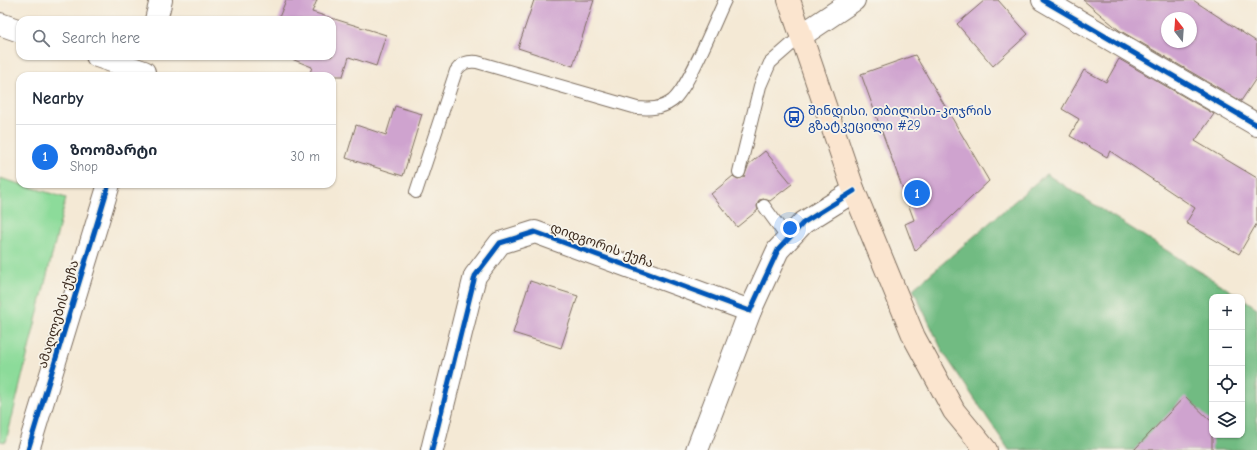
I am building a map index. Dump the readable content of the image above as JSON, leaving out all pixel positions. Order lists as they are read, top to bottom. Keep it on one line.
{"streets":{"street":["დიდგორის ქუჩა","ამაღლების ქუჩა"]},"places":{"bus stop":["შინდისი, თბილისი-კოჯრის გზატკეცილი #29"]},"north":"top","page":{"search":"Search here","heading":"Nearby","list":[{"mark":"1","name":"ზოომარტი","note":"Shop","value":"30 m"}],"pins":"1","map_buttons":["+","−"]}}
